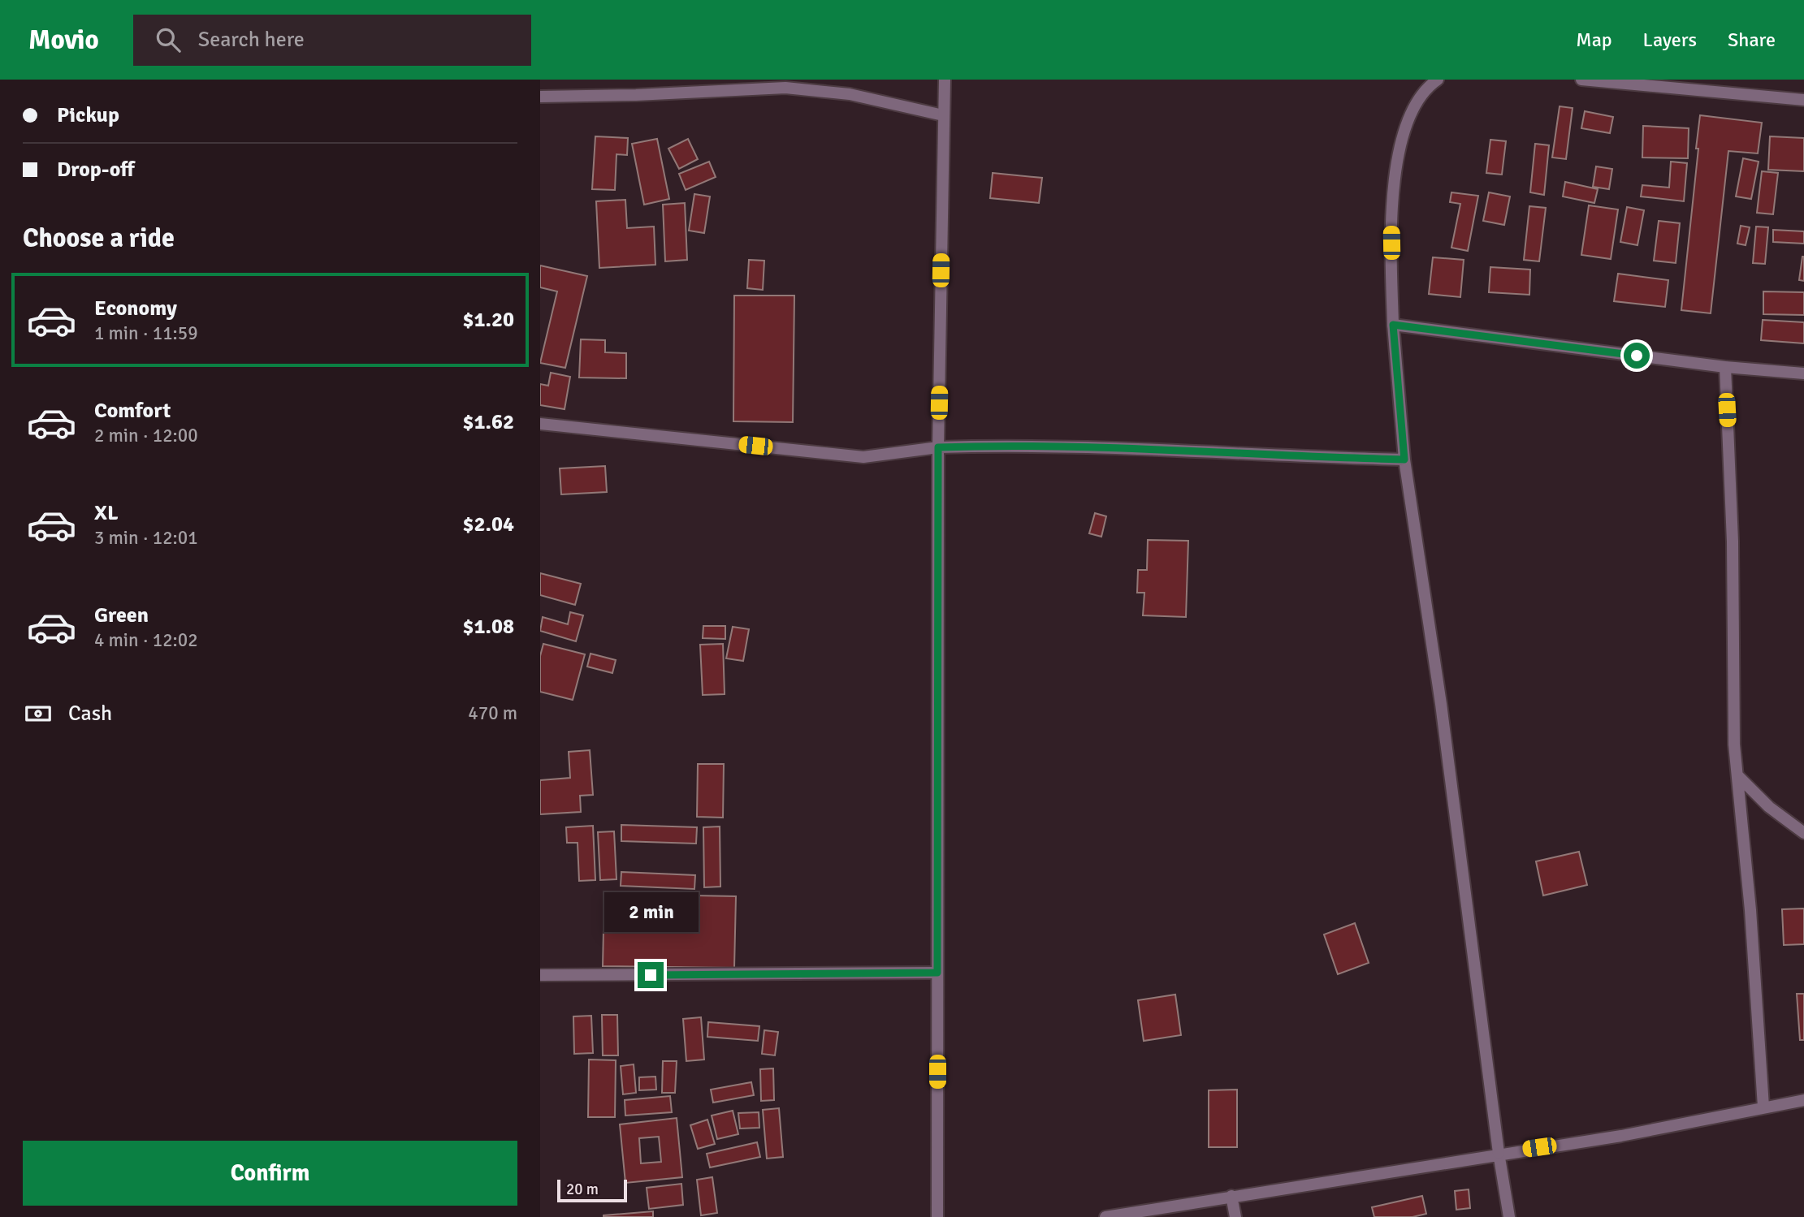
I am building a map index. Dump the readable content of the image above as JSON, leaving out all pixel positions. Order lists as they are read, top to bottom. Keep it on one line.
{"scale_bar":"20 m","page":{"header":"Movio","search":"Search here","nav":["Map","Layers","Share"],"banner":["Pickup","Drop-off"],"heading":"Choose a ride","list":[{"name":"Economy","note":"1 min · 11:59","value":"$1.20"},{"name":"Comfort","note":"2 min · 12:00","value":"$1.62"},{"name":"XL","note":"3 min · 12:01","value":"$2.04"},{"name":"Green","note":"4 min · 12:02","value":"$1.08"}],"pay":["Cash","470 m"],"bubble":"2 min","buttons":"Confirm","scale":"20 m"}}
